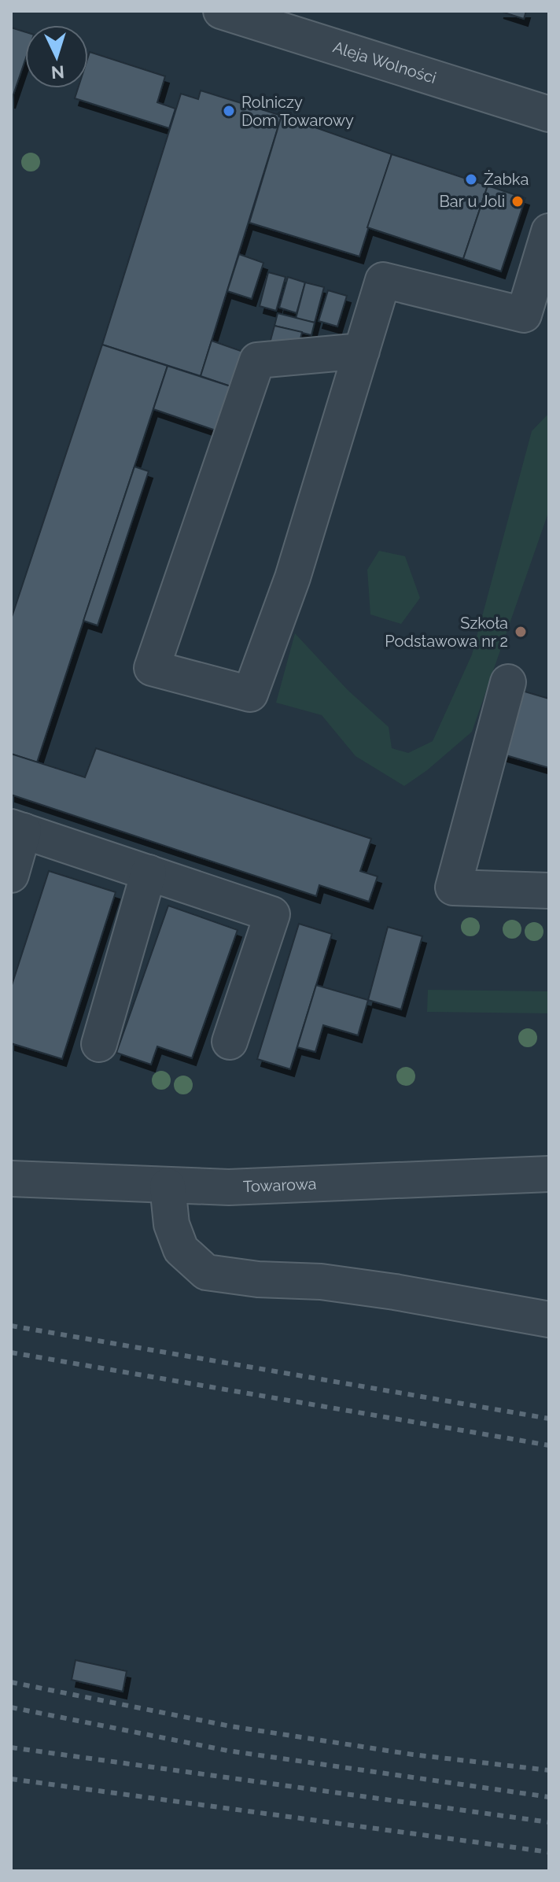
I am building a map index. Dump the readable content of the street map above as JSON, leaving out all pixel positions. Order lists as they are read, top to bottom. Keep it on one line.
{"streets":{"street":["Aleja Wolności","Towarowa"]},"places":["Rolniczy Dom Towarowy","Żabka","Bar u Joli","Szkoła Podstawowa nr 2"],"north":"bottom"}
